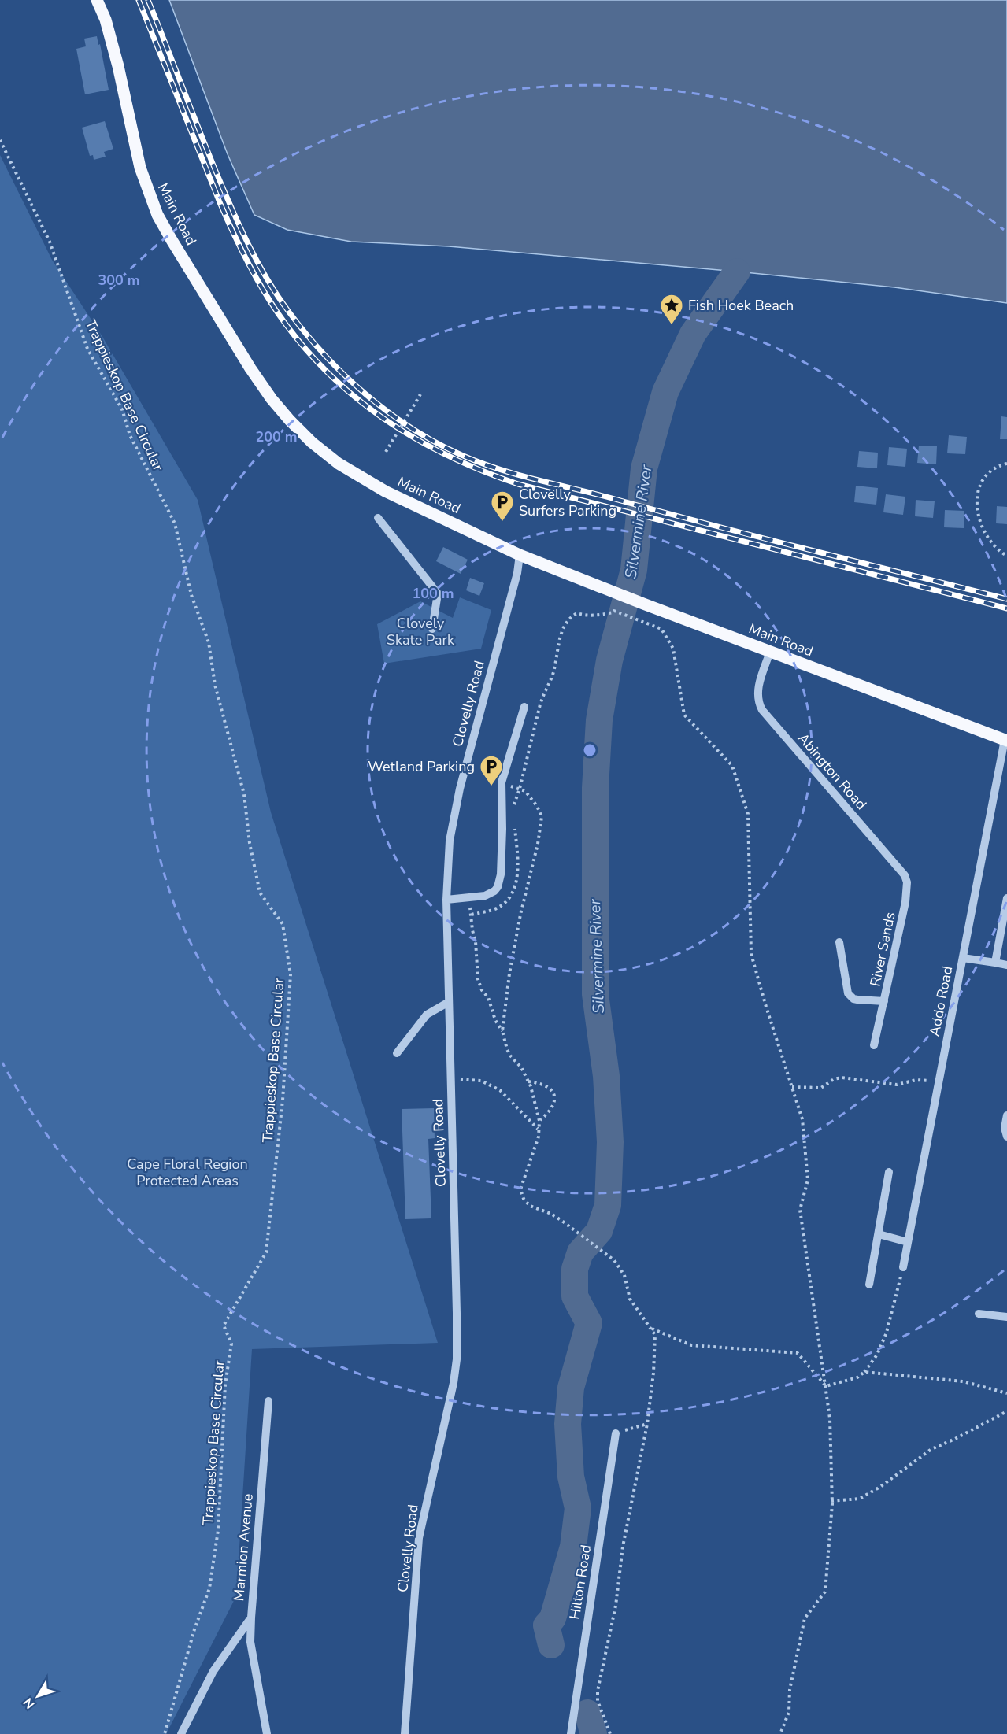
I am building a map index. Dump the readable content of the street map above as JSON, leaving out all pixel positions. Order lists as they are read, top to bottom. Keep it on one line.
{"streets":{"main road":["Main Road"],"street":["Clovelly Road","Abington Road","River Sands","Addo Road","Marmion Avenue","Hilton Road"],"path":["Trappieskop Base Circular"]},"crossings":[["Main Road","Clovelly Road"],["Main Road","Abington Road"],["Main Road","Addo Road"],["Abington Road","River Sands"]],"water":["Silvermine River"],"parks":["Clovely Skate Park","Cape Floral Region Protected Areas"],"places":{"place":["Fish Hoek Beach"],"parking":["Clovelly Surfers Parking","Wetland Parking"]},"north":"bottom left","rings":["300 m","200 m","100 m"]}
